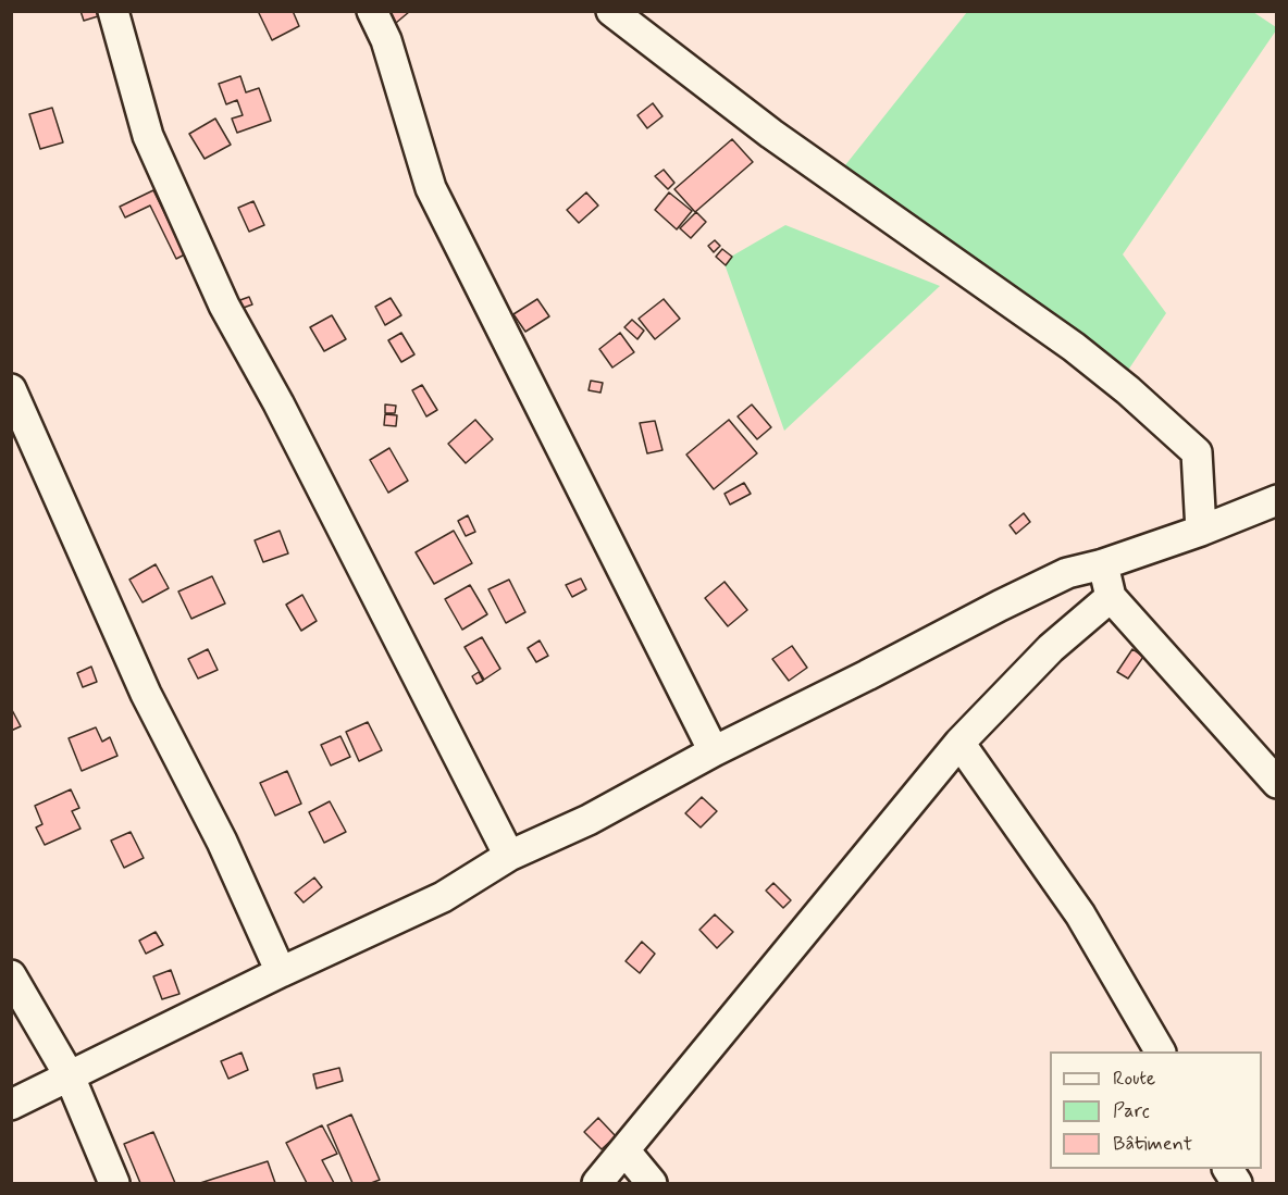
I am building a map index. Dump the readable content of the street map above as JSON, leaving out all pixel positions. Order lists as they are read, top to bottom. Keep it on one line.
{"legend":["Route","Parc","Bâtiment"]}
